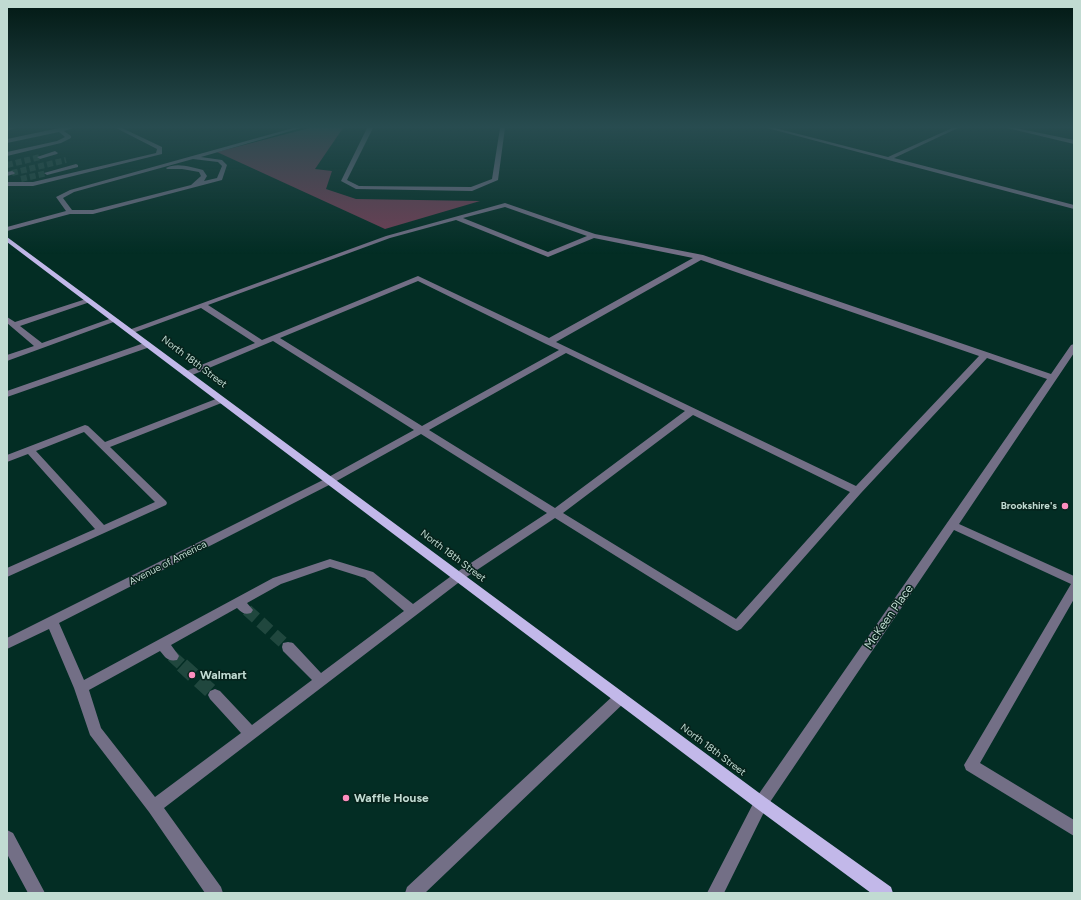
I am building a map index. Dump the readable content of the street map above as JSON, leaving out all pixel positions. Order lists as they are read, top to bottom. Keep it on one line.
{"streets":{"main road":["North 18th Street"],"street":["Avenue of America","McKeen Place"]},"crossings":[["North 18th Street","Avenue of America"],["North 18th Street","McKeen Place"]],"places":["Brookshire's","Walmart","Waffle House"]}
